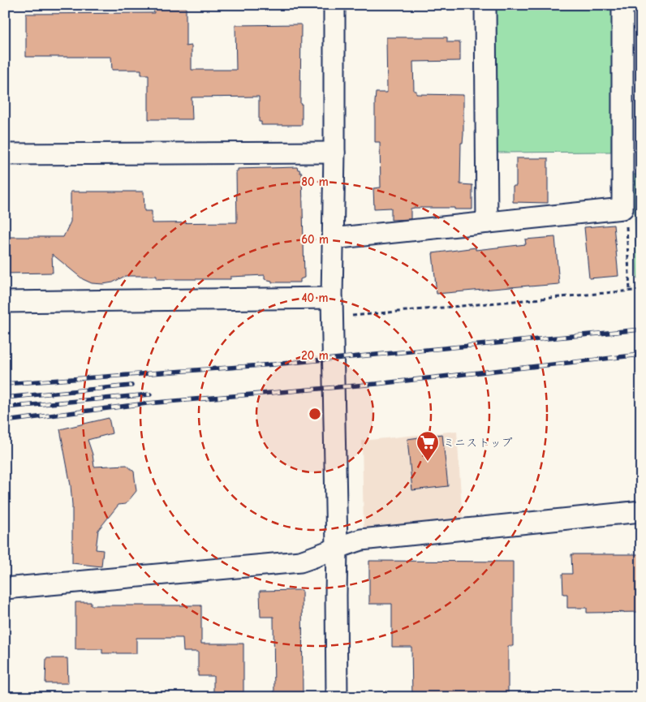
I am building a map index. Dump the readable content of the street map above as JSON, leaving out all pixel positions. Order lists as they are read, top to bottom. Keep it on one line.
{"places":{"supermarket":["ミニストップ"]},"rings":["80 m","60 m","40 m","20 m"]}
